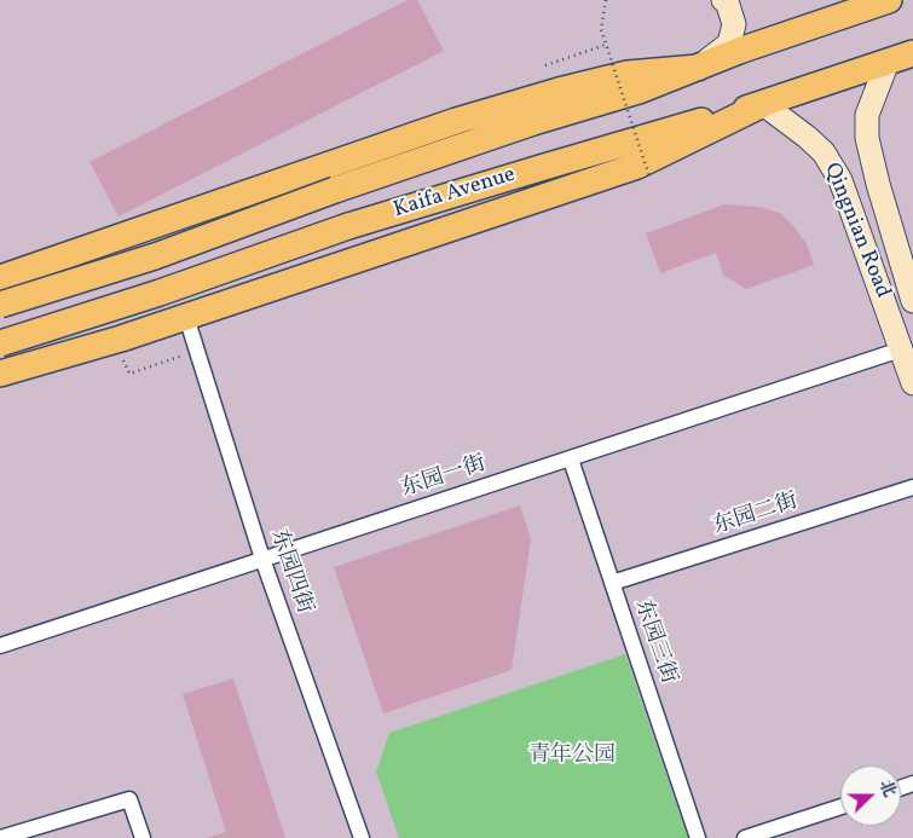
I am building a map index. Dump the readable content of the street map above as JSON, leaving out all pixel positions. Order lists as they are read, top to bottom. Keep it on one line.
{"streets":{"main road":["Kaifa Avenue","Qingnian Road"],"street":["东园一街","东园二街","东园四街","东园三街"]},"crossings":[["Kaifa Avenue","Qingnian Road"],["Qingnian Road","东园一街"],["东园一街","东园四街"],["东园一街","东园三街"],["东园二街","东园三街"]],"parks":["青年公园"],"north":"right"}
